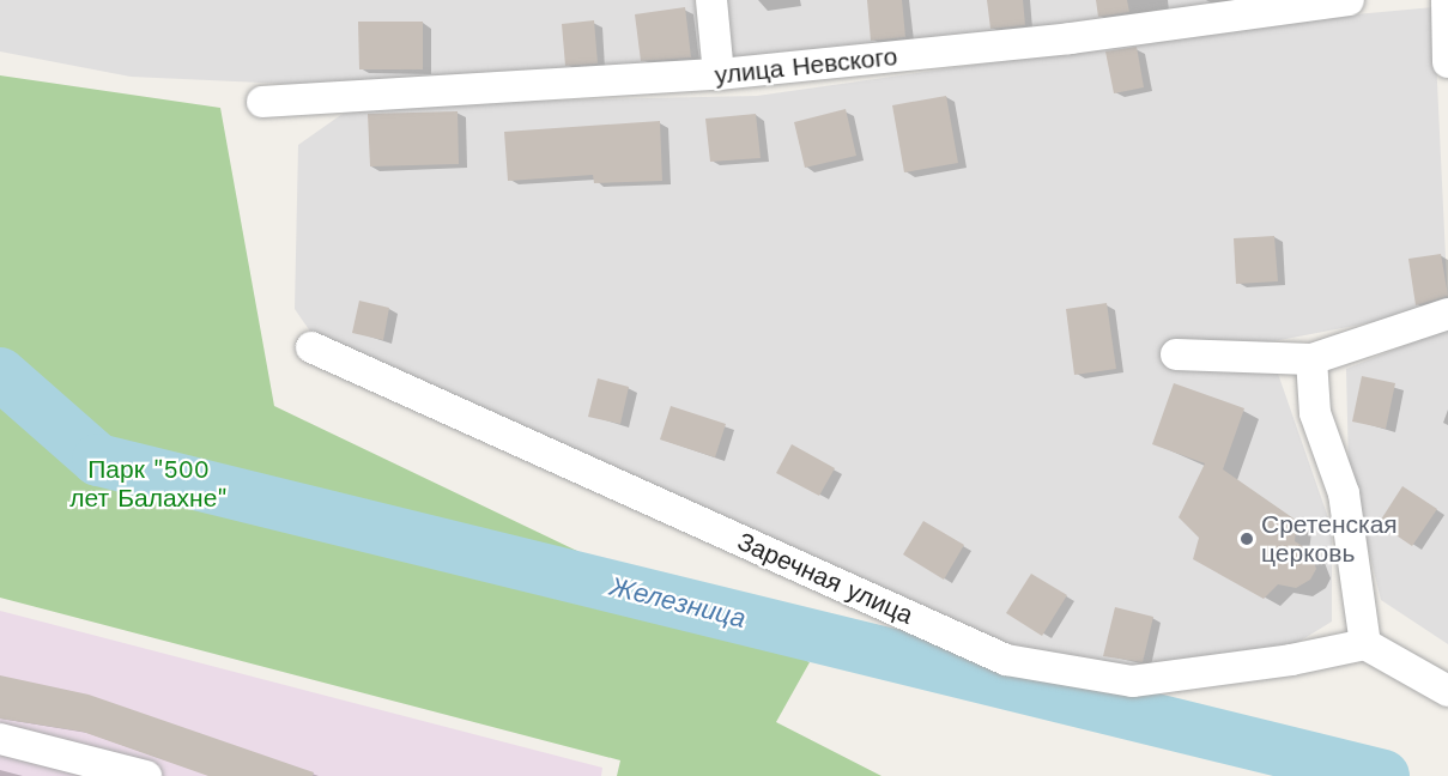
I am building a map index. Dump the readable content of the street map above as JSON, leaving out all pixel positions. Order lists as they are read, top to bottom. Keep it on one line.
{"streets":{"street":["улица Невского","Заречная улица"]},"water":["Железница"],"parks":["Парк \"500 лет Балахне\""],"places":["Сретенская церковь"]}
